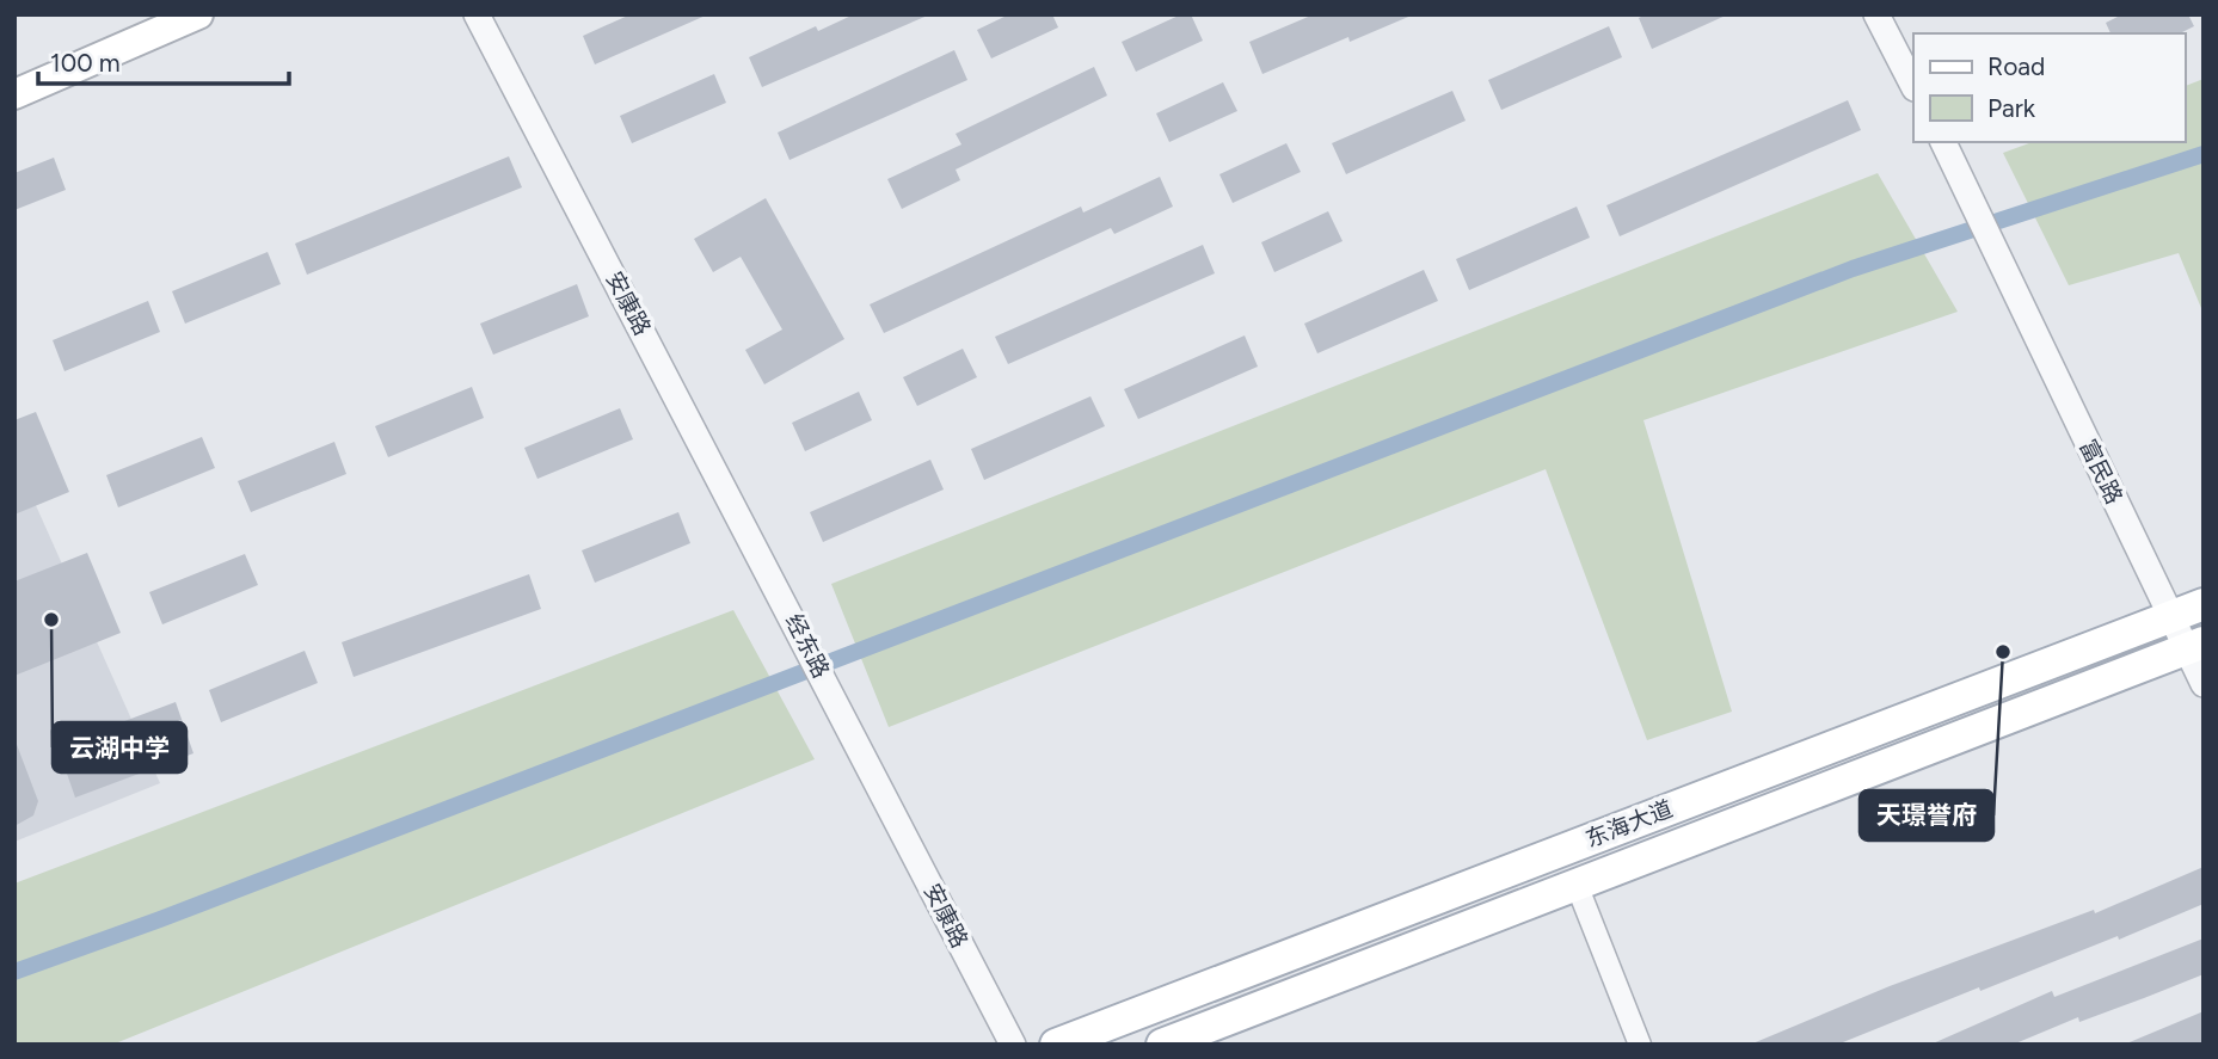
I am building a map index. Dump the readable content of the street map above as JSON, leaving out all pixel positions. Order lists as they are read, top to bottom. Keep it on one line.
{"streets":{"main road":["东海大道"],"street":["安康路","富民路","经东路"]},"crossings":[["安康路","经东路"],["富民路","东海大道"]],"places":["云湖中学","天璟誉府"],"legend":["Road","Park"],"scale_bar":"100 m"}
